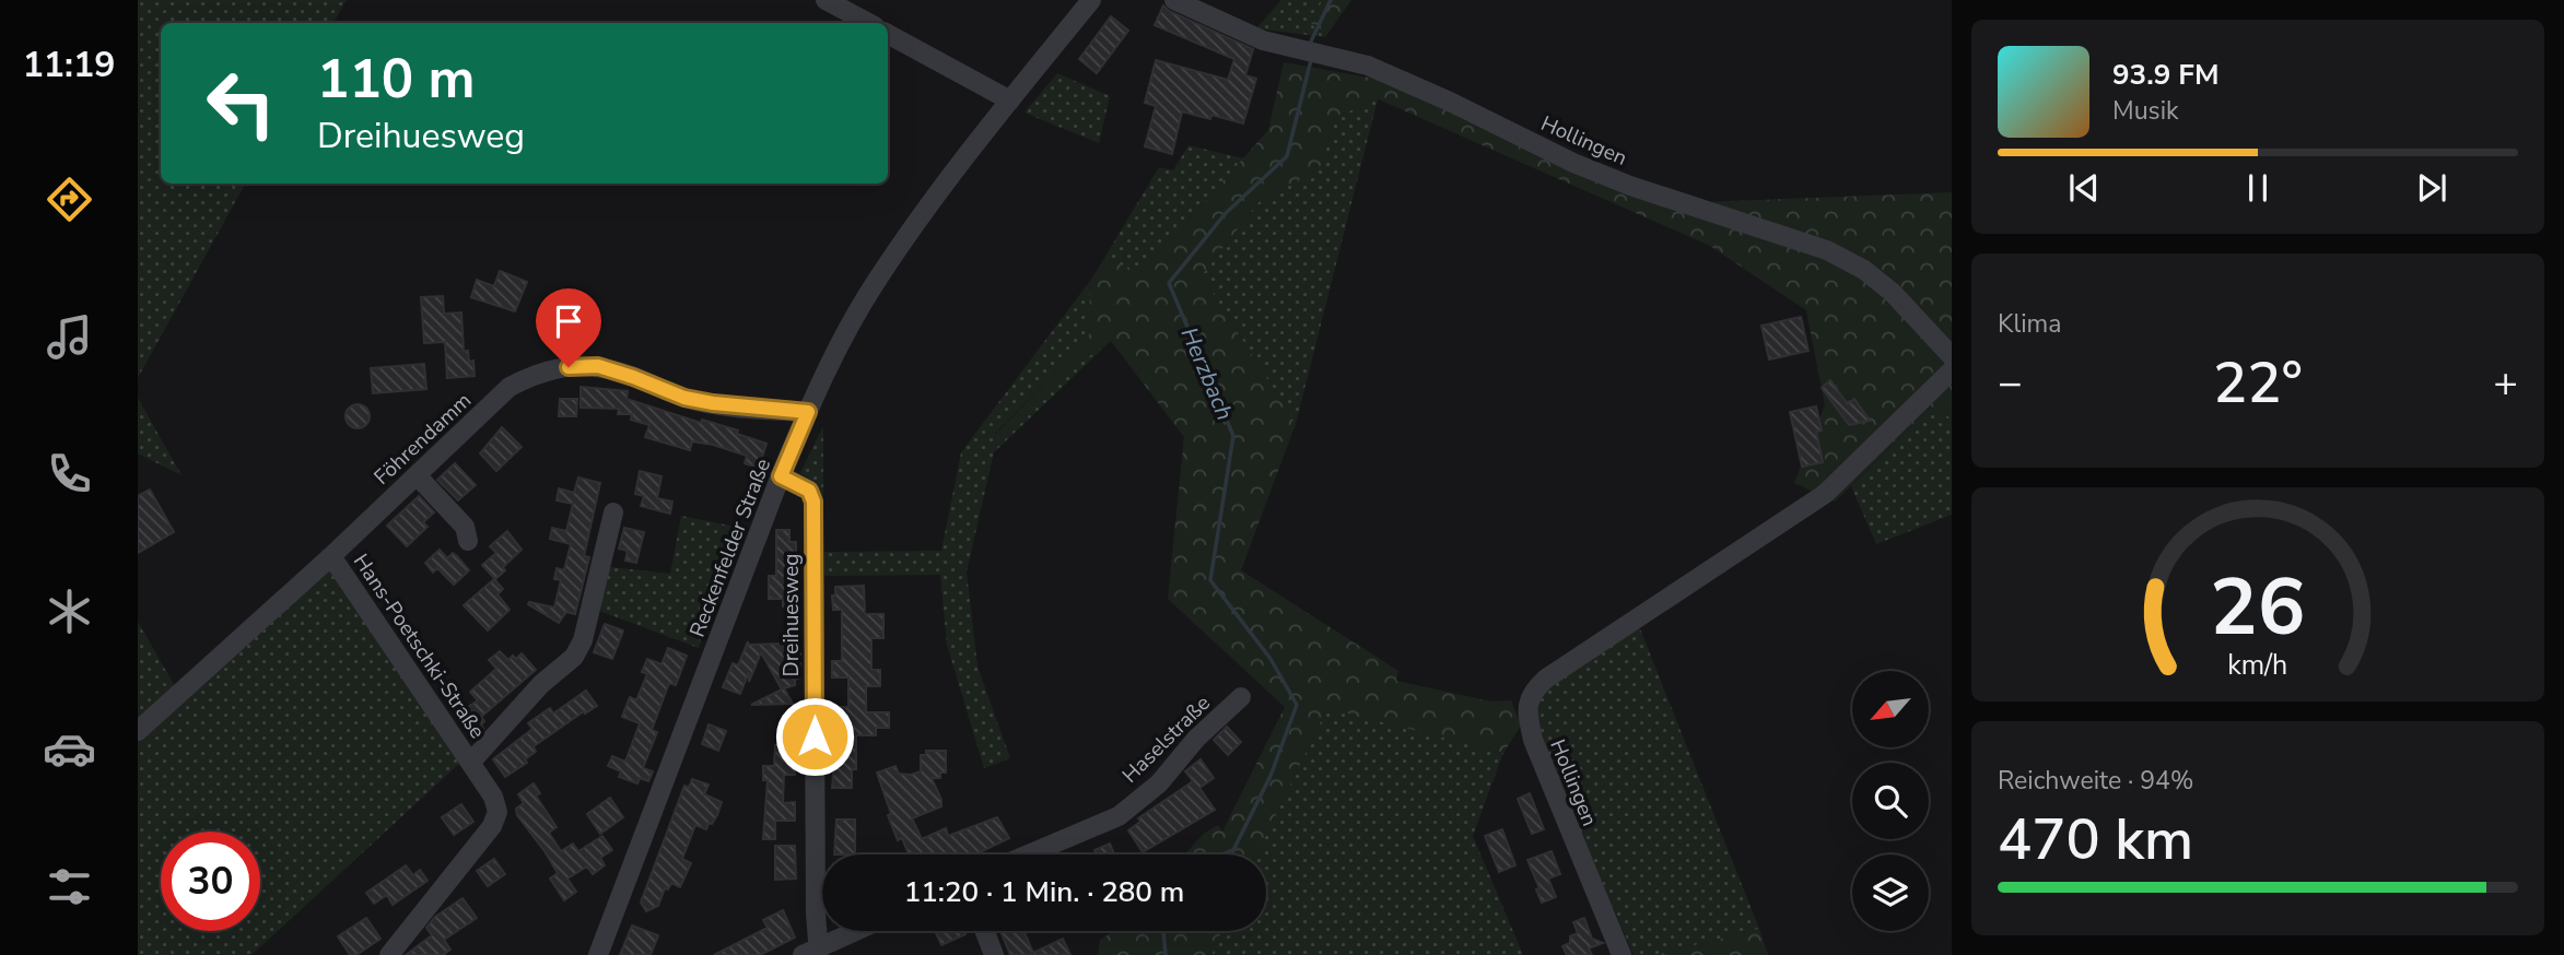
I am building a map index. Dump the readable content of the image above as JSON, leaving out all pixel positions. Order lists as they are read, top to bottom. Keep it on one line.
{"streets":{"street":["Hollingen","Föhrendamm","Reckenfelder Straße","Dreihuesweg","Hans-Poetschki-Straße","Haselstraße"]},"crossings":[["Föhrendamm","Reckenfelder Straße"],["Föhrendamm","Hans-Poetschki-Straße"],["Reckenfelder Straße","Dreihuesweg"]],"water":["Herzbach"],"north":"bottom left","page":{"tabs":"11:19","turn":["110 m","Dreihuesweg"],"song":["93.9 FM","Musik"],"tile":["Klima",["Reichweite · 94%","470 km"]],"heat":["−","22°","+"],"limit":"30","trip":"11:20 · 1 Min. · 280 m","gauge":["26","km/h"]}}
